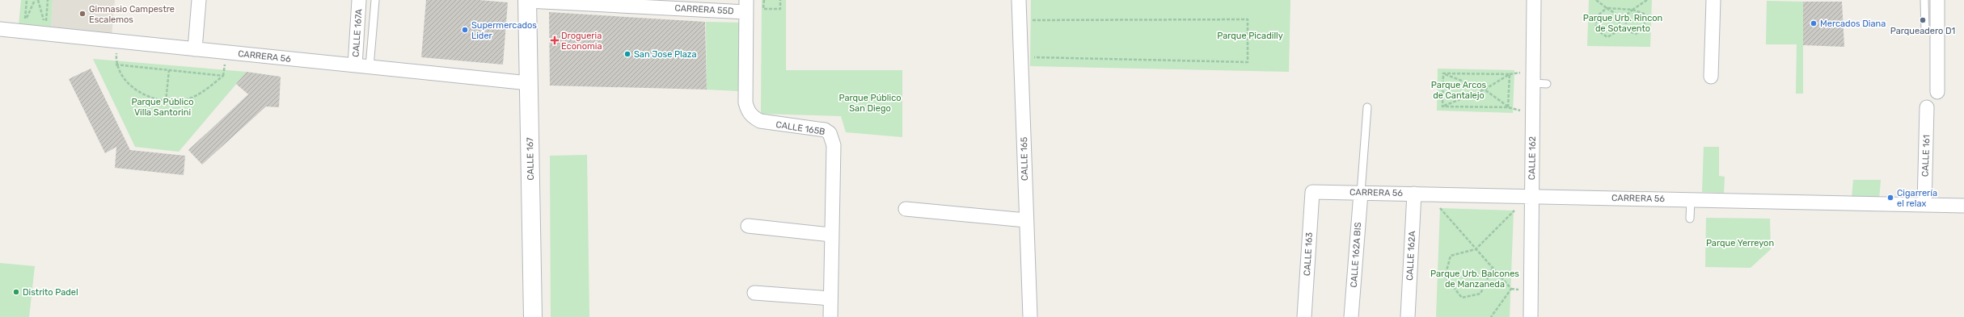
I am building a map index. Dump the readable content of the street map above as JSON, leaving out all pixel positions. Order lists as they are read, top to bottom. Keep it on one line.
{"streets":{"street":["CARRERA 55D","CALLE 167A","CARRERA 56","CALLE 165B","CALLE 161","CALLE 162","CALLE 167","CALLE 165","CALLE 163","CALLE 162A BIS","CALLE 162A"]},"crossings":[["CARRERA 55D","CALLE 165B"],["CARRERA 55D","CALLE 167"],["CALLE 167A","CARRERA 56"],["CARRERA 56","CALLE 161"],["CARRERA 56","CALLE 162"],["CARRERA 56","CALLE 167"],["CARRERA 56","CALLE 163"],["CARRERA 56","CALLE 162A BIS"],["CARRERA 56","CALLE 162A"]],"parks":["Parque Urb. Rincon de Sotavento","Parque Picadilly","Parque Arcos de Cantalejo","Parque Público San Diego","Parque Público Villa Santorini","Parque Yerreyon","Parque Urb. Balcones de Manzaneda"],"places":{"other":["Gimnasio Campestre Escalemos","Parqueadero D1","Mercados Diana","Supermercados Lider","San Jose Plaza","Cigarrería el relax","Distrito Padel"],"health":["Drogueria Economia"]}}
